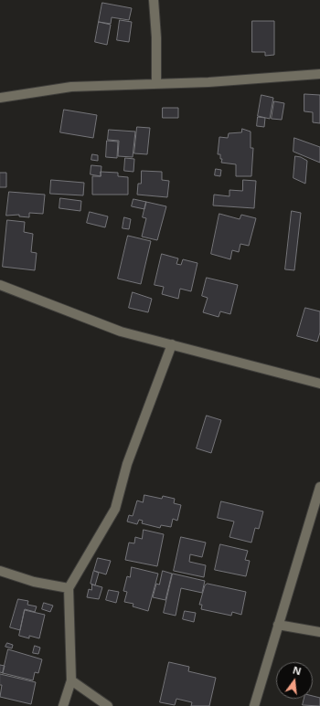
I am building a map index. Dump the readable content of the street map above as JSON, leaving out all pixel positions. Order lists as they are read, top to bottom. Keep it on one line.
{"north":"top"}
